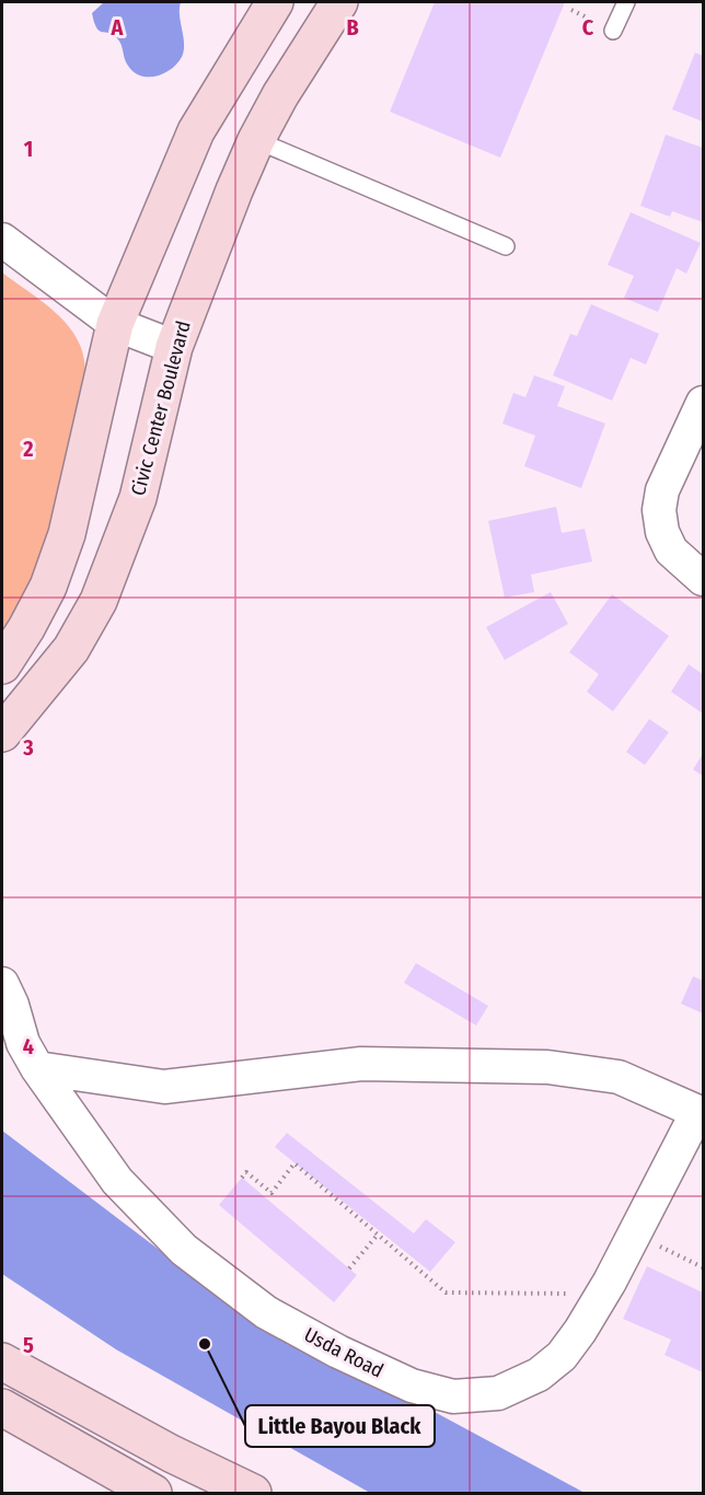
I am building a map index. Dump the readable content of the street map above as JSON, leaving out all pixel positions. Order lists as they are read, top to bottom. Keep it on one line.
{"streets":{"street":["Civic Center Boulevard","Usda Road"]},"places":["Little Bayou Black"],"grid":{"columns":["A","B","C"],"rows":["1","2","3","4","5"]}}
